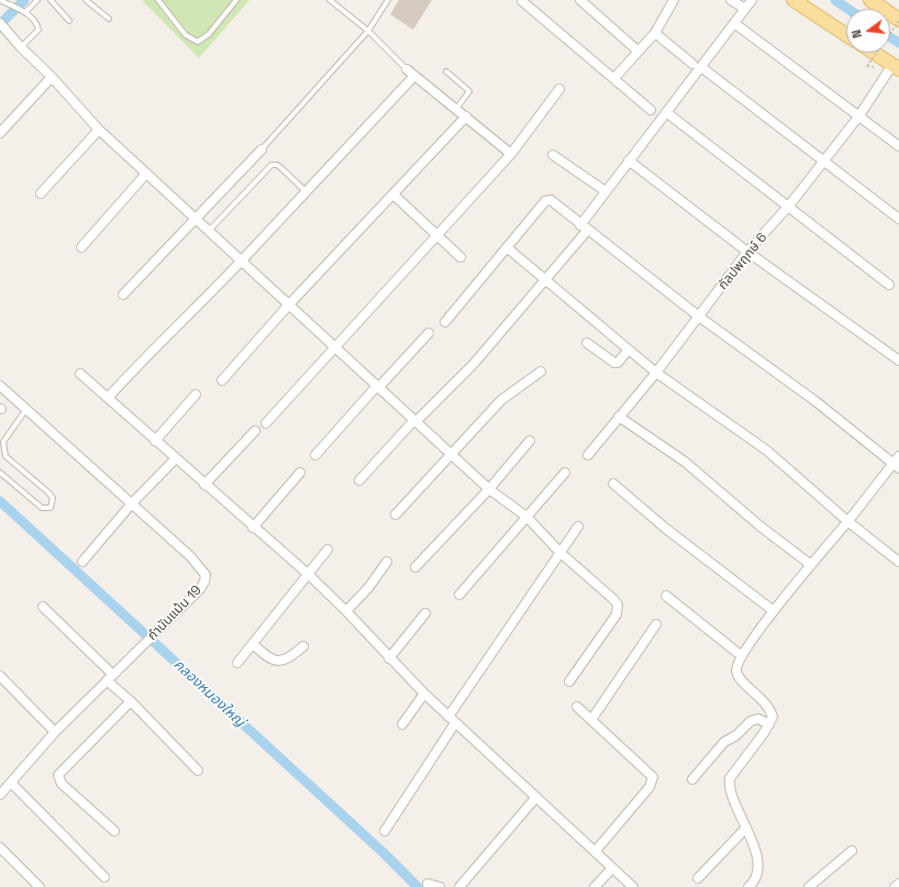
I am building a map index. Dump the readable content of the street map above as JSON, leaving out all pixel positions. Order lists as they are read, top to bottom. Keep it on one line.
{"streets":{"street":["กัลปพฤกษ์ 6","กำนันแม้น 19"]},"water":["คลองหนองใหญ่"],"north":"left"}
